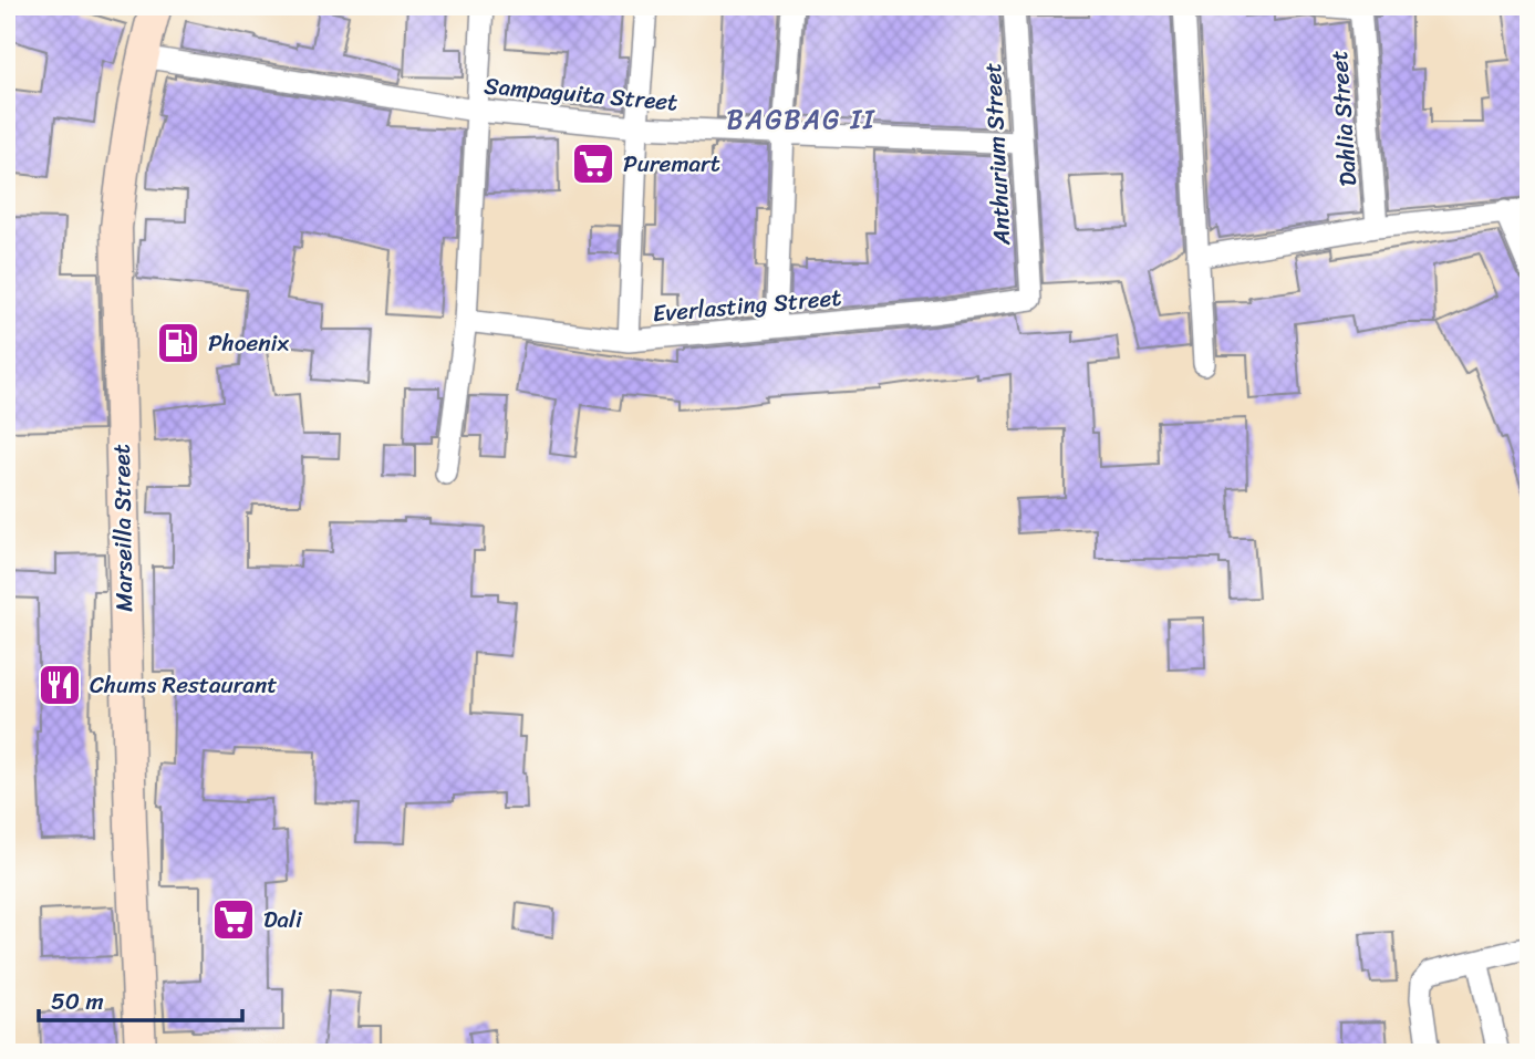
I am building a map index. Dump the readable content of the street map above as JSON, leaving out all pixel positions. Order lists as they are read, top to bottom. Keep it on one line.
{"streets":{"main road":["Marseilla Street"],"street":["Sampaguita Street","Dahlia Street","Anthurium Street","Everlasting Street"]},"crossings":[["Sampaguita Street","Anthurium Street"],["Sampaguita Street","Marseilla Street"],["Anthurium Street","Everlasting Street"]],"districts":["BAGBAG II"],"places":{"supermarket":["Puremart","Dali"],"fuel station":["Phoenix"],"restaurant":["Chums Restaurant"]},"scale_bar":"50 m"}
